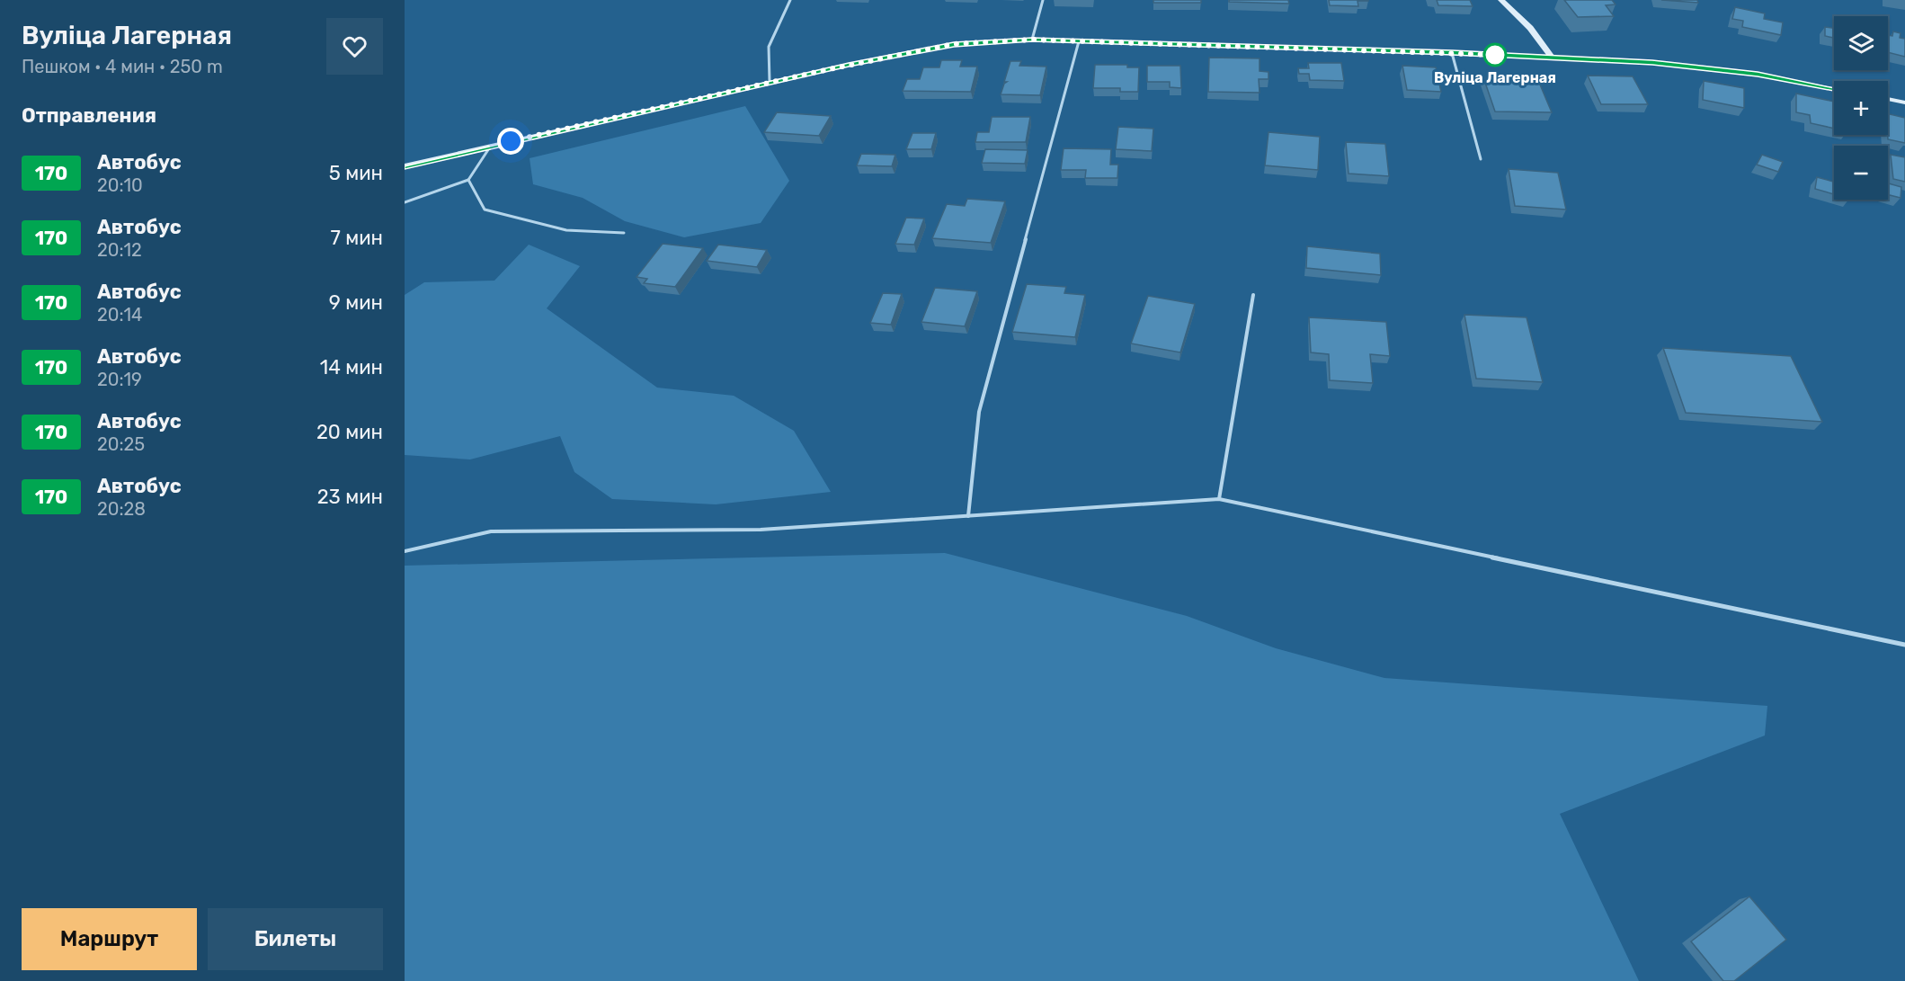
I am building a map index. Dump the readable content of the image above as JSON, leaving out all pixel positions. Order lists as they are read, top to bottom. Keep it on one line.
{"places":["Вуліца Лагерная"],"lines":["bus line 170"],"page":{"heading":[["Вуліца Лагерная","Пешком · 4 мин · 250 m"],"Отправления"],"map_buttons":["+","−"],"list":[{"mark":"170","name":"Автобус","note":"20:10","value":"5 мин"},{"mark":"170","name":"Автобус","note":"20:12","value":"7 мин"},{"mark":"170","name":"Автобус","note":"20:14","value":"9 мин"},{"mark":"170","name":"Автобус","note":"20:19","value":"14 мин"},{"mark":"170","name":"Автобус","note":"20:25","value":"20 мин"},{"mark":"170","name":"Автобус","note":"20:28","value":"23 мин"}],"buttons":["Маршрут","Билеты"]}}
